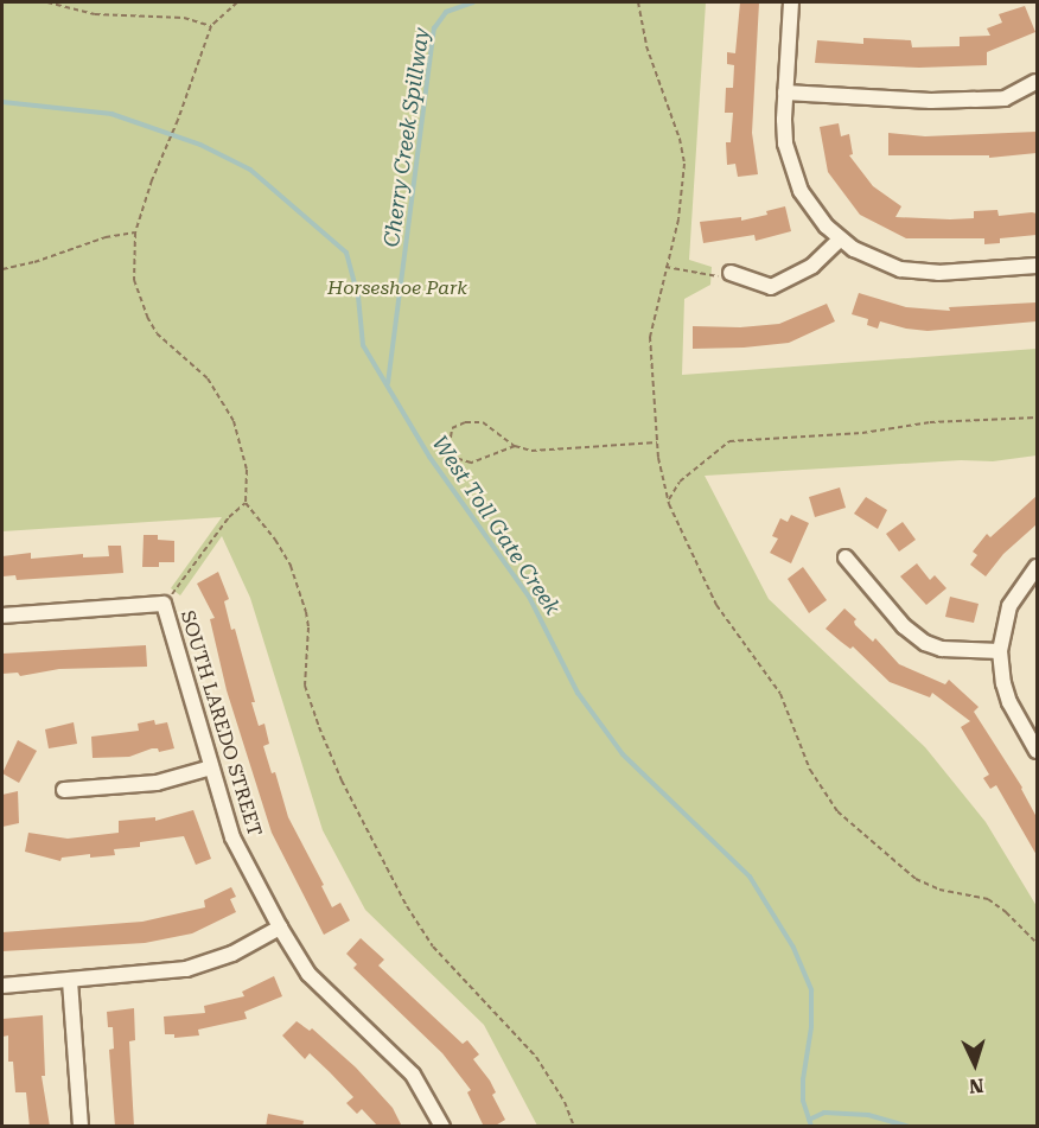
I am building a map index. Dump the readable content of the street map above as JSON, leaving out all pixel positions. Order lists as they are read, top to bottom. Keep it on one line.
{"streets":{"street":["SOUTH LAREDO STREET"]},"water":["Cherry Creek Spillway","West Toll Gate Creek"],"parks":["Horseshoe Park"],"north":"bottom"}
